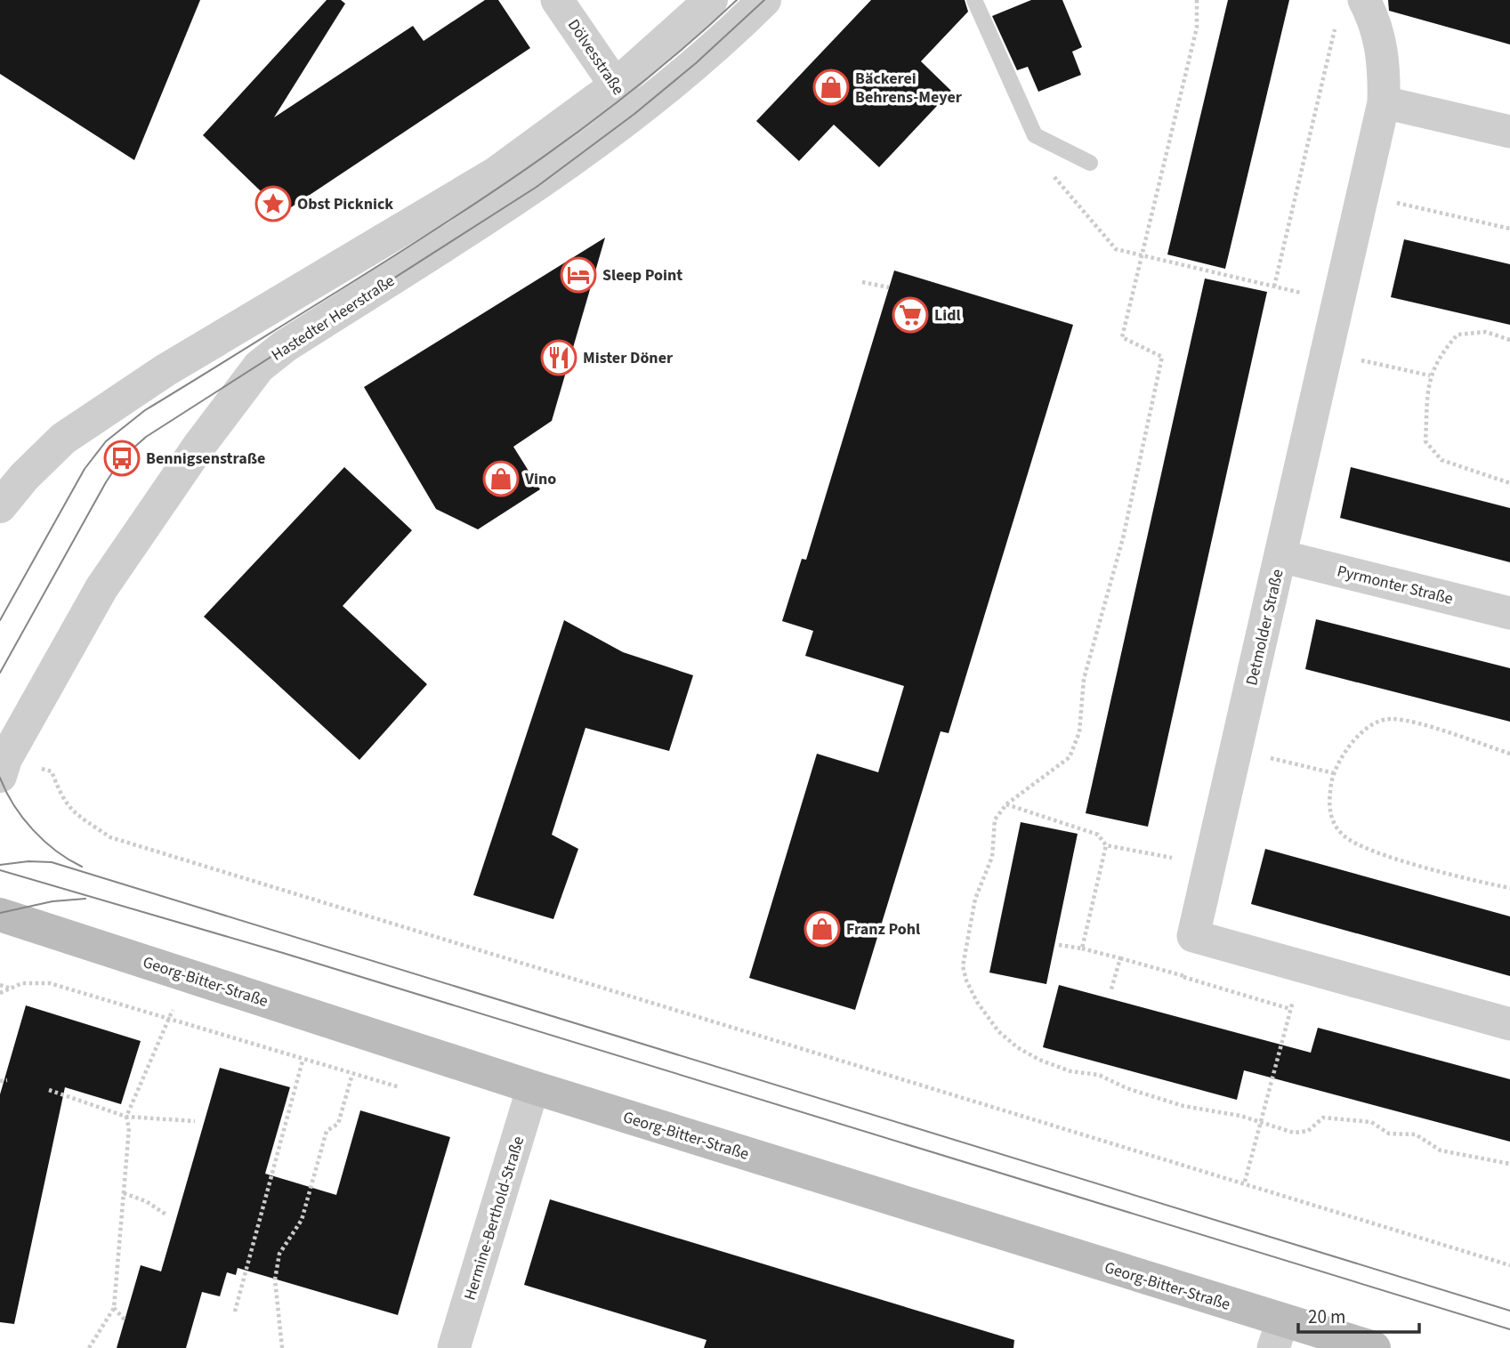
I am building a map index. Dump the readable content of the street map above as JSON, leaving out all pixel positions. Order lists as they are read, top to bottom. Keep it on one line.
{"streets":{"main road":["Georg-Bitter-Straße"],"street":["Dölvesstraße","Hastedter Heerstraße","Pyrmonter Straße","Detmolder Straße","Hermine-Berthold-Straße"]},"crossings":[["Dölvesstraße","Hastedter Heerstraße"],["Pyrmonter Straße","Detmolder Straße"],["Georg-Bitter-Straße","Hermine-Berthold-Straße"]],"places":{"shop":["Bäckerei Behrens-Meyer","Vino","Franz Pohl"],"place":["Obst Picknick"],"hotel":["Sleep Point"],"supermarket":["Lidl"],"restaurant":["Mister Döner"],"bus stop":["Bennigsenstraße"]},"scale_bar":"20 m"}
